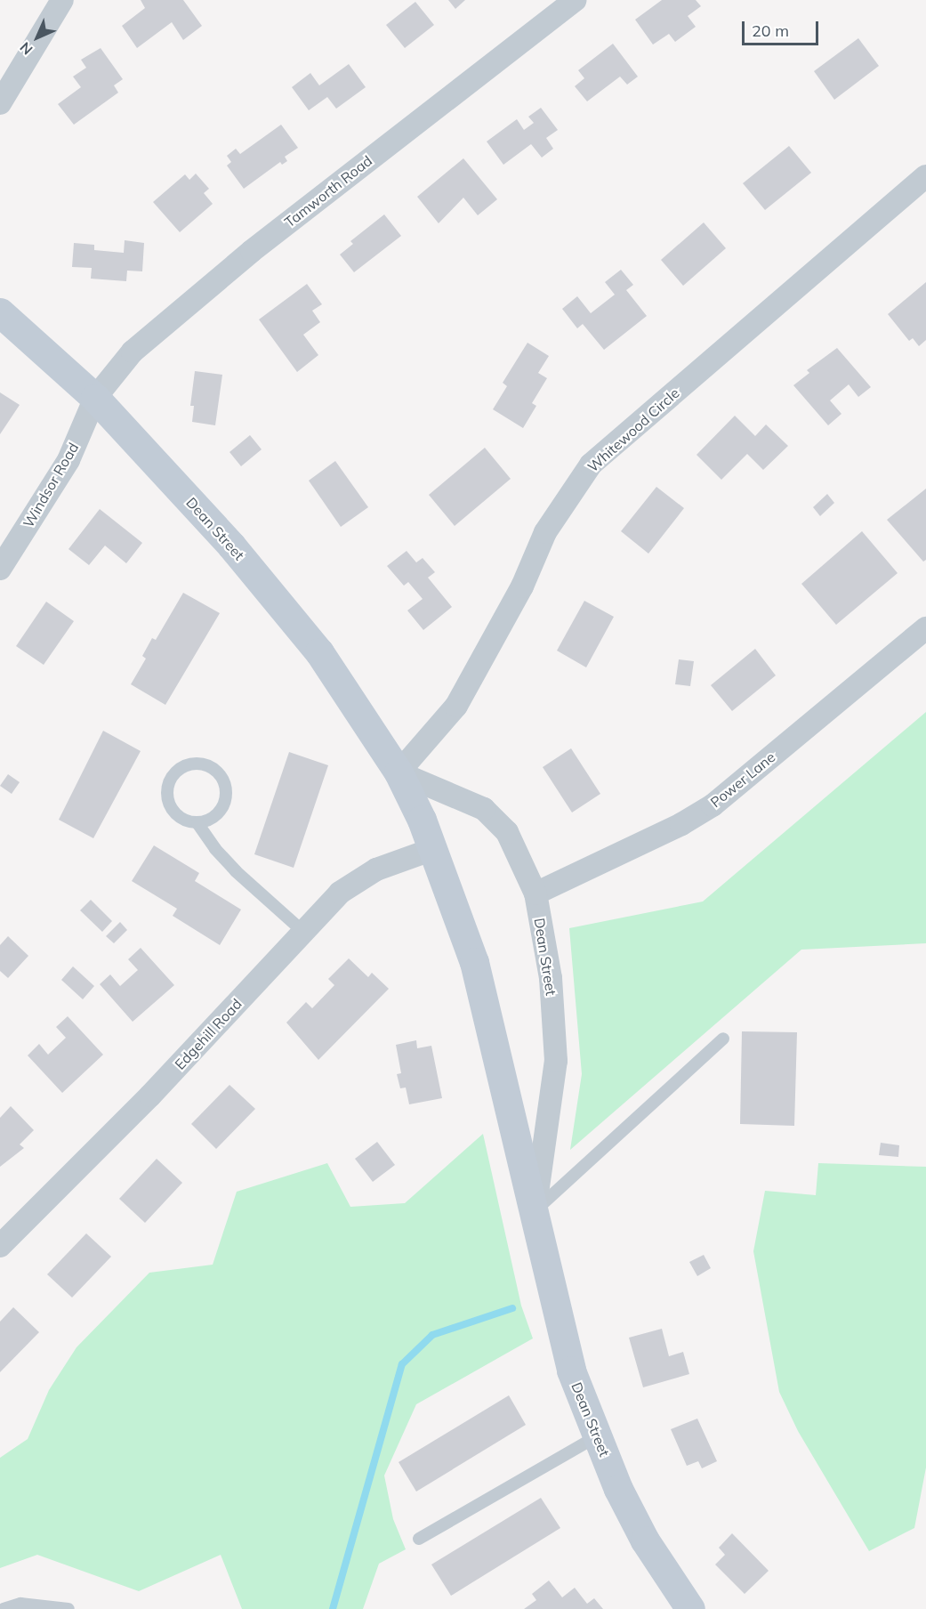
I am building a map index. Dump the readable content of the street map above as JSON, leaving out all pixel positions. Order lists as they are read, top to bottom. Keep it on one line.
{"streets":{"main road":["Dean Street"],"street":["Tamworth Road","Whitewood Circle","Windsor Road","Power Lane","Edgehill Road"]},"crossings":[["Tamworth Road","Windsor Road"],["Tamworth Road","Dean Street"],["Whitewood Circle","Dean Street"],["Windsor Road","Dean Street"],["Dean Street","Power Lane"],["Dean Street","Edgehill Road"]],"scale_bar":"20 m","north":"bottom left"}
